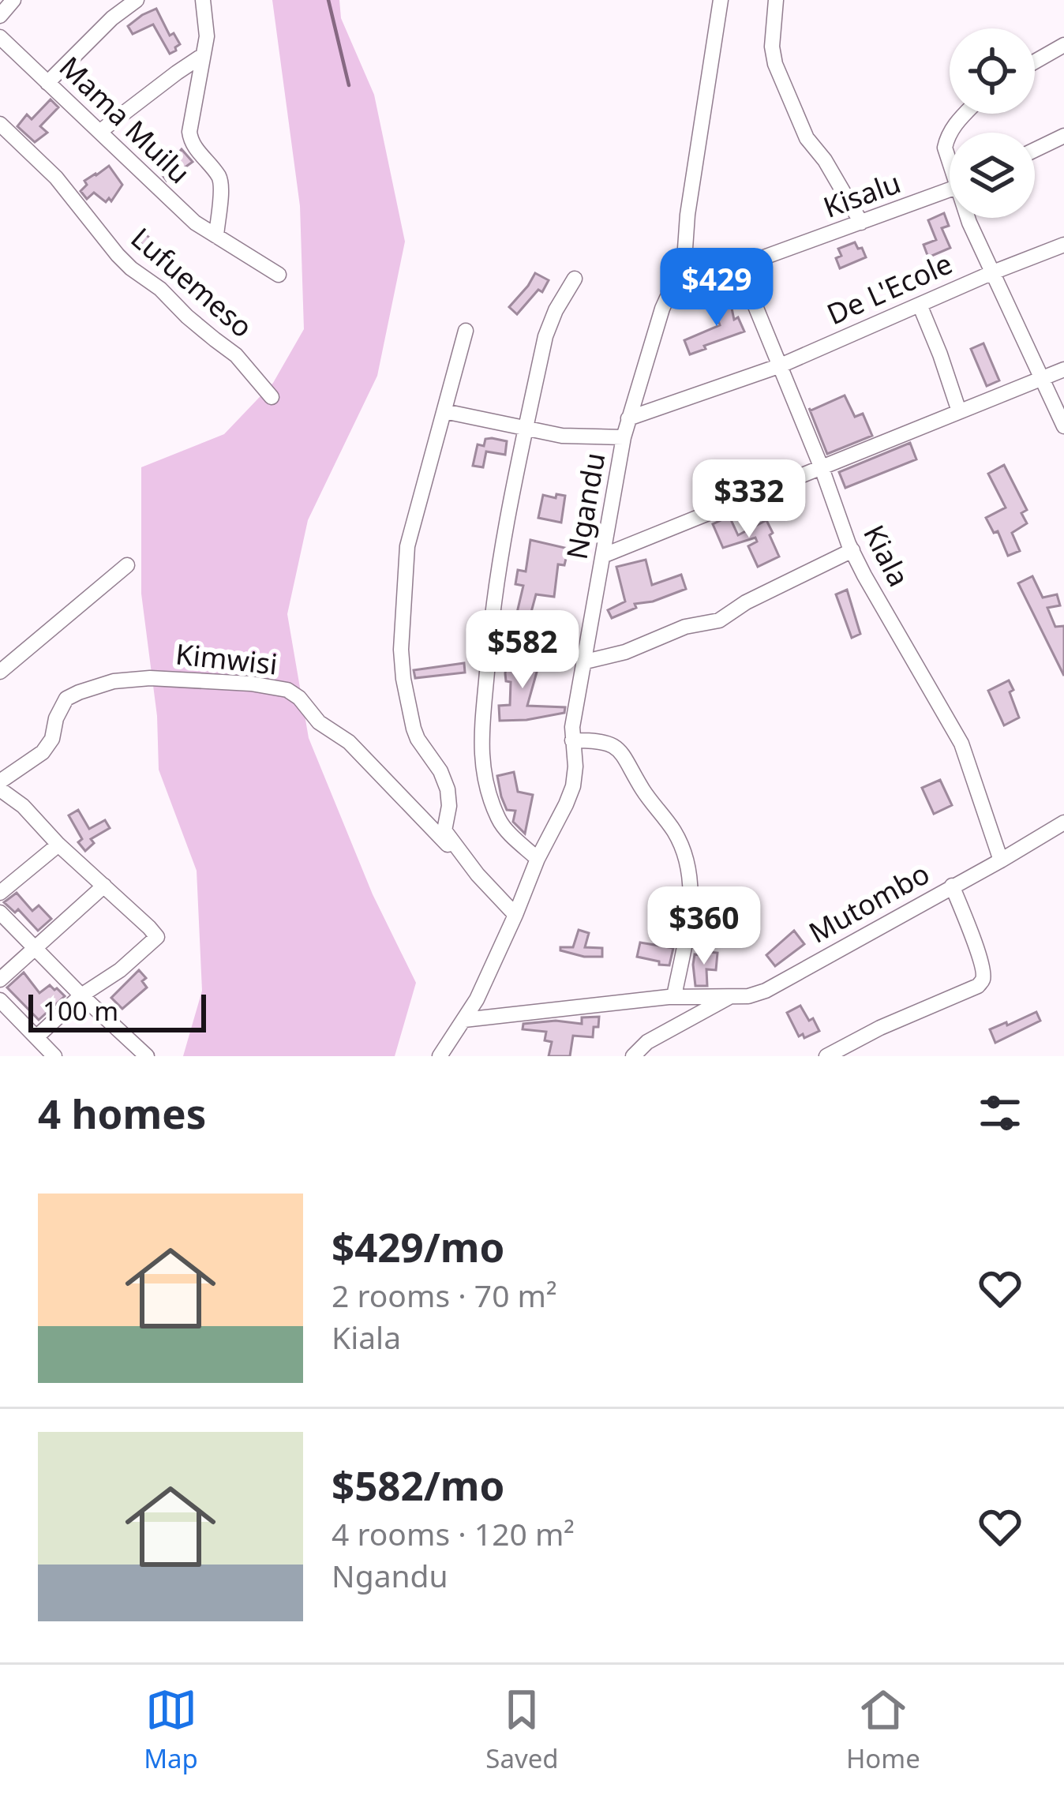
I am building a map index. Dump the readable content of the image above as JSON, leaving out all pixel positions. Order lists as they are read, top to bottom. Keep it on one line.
{"streets":{"street":["Mama Muilu","Kisalu","Lufuemeso","De L'Ecole","Ngandu","Kiala","Kimwisi","Mutombo"]},"crossings":[["Kisalu","Ngandu"],["Kisalu","Kiala"],["De L'Ecole","Ngandu"],["De L'Ecole","Kiala"],["Ngandu","Mutombo"],["Kiala","Mutombo"]],"scale_bar":"100 m","page":{"price":["$429","$332","$582","$360"],"scale":"100 m","heading":"4 homes","list":[{"name":"$429/mo","note":"2 rooms · 70 m² · Kiala"},{"name":"$582/mo","note":"4 rooms · 120 m² · Ngandu"}],"tabs":["Map","Saved","Home"]}}
